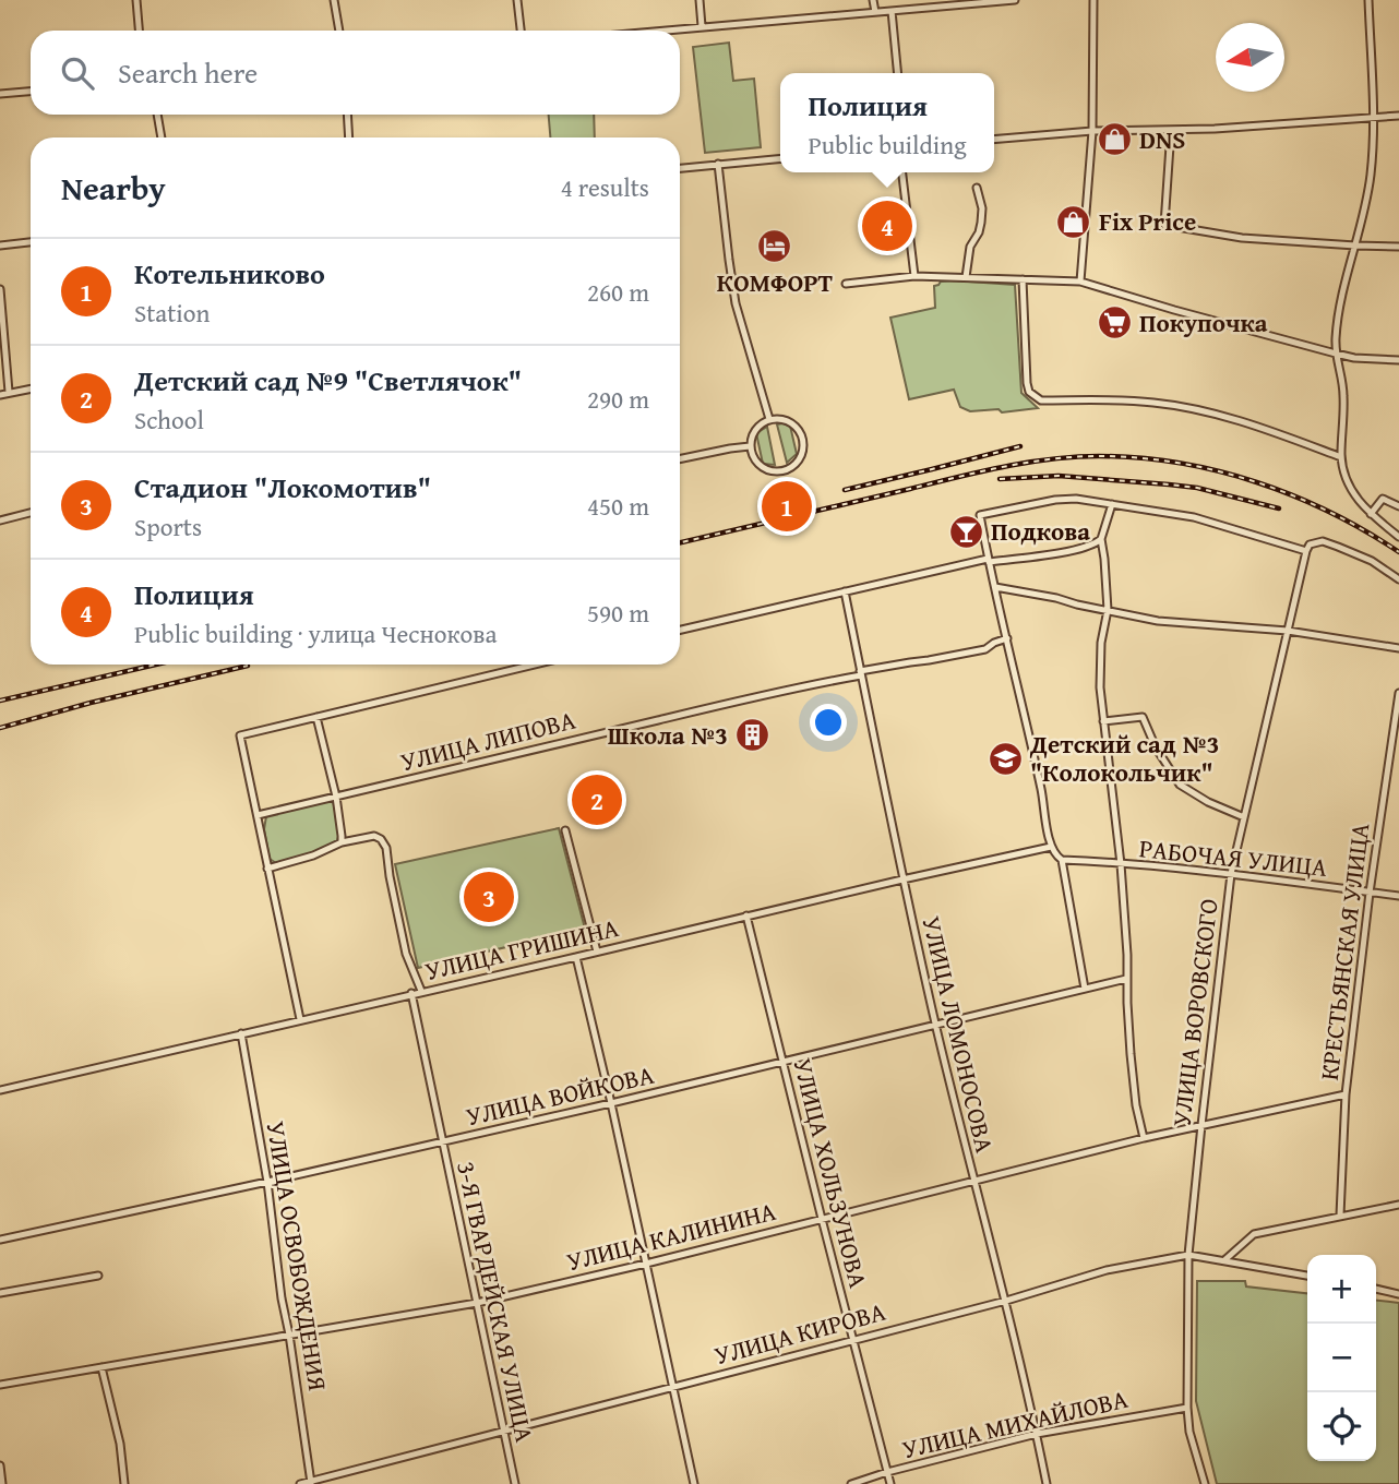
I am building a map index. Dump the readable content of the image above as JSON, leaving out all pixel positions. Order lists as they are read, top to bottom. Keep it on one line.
{"streets":{"street":["УЛИЦА ЛИПОВА","РАБОЧАЯ УЛИЦА","УЛИЦА ГРИШИНА","КРЕСТЬЯНСКАЯ УЛИЦА","УЛИЦА ВОРОВСКОГО","УЛИЦА ЛОМОНОСОВА","УЛИЦА ВОЙКОВА","УЛИЦА ХОЛЬЗУНОВА","УЛИЦА КАЛИНИНА","УЛИЦА ОСВОБОЖДЕНИЯ","3-Я ГВАРДЕЙСКАЯ УЛИЦА","УЛИЦА КИРОВА","УЛИЦА МИХАЙЛОВА"]},"crossings":[["УЛИЦА ЛИПОВА","УЛИЦА ЛОМОНОСОВА"],["РАБОЧАЯ УЛИЦА","КРЕСТЬЯНСКАЯ УЛИЦА"],["РАБОЧАЯ УЛИЦА","УЛИЦА ВОРОВСКОГО"],["УЛИЦА ГРИШИНА","УЛИЦА ЛОМОНОСОВА"],["УЛИЦА ГРИШИНА","УЛИЦА ХОЛЬЗУНОВА"],["УЛИЦА ГРИШИНА","УЛИЦА ОСВОБОЖДЕНИЯ"],["УЛИЦА ГРИШИНА","3-Я ГВАРДЕЙСКАЯ УЛИЦА"],["КРЕСТЬЯНСКАЯ УЛИЦА","УЛИЦА КАЛИНИНА"],["УЛИЦА ВОРОВСКОГО","УЛИЦА КАЛИНИНА"],["УЛИЦА ВОРОВСКОГО","УЛИЦА КИРОВА"],["УЛИЦА ВОРОВСКОГО","УЛИЦА МИХАЙЛОВА"],["УЛИЦА ЛОМОНОСОВА","УЛИЦА ВОЙКОВА"],["УЛИЦА ЛОМОНОСОВА","УЛИЦА КАЛИНИНА"],["УЛИЦА ЛОМОНОСОВА","УЛИЦА КИРОВА"],["УЛИЦА ЛОМОНОСОВА","УЛИЦА МИХАЙЛОВА"],["УЛИЦА ВОЙКОВА","УЛИЦА ХОЛЬЗУНОВА"],["УЛИЦА ВОЙКОВА","УЛИЦА ОСВОБОЖДЕНИЯ"],["УЛИЦА ВОЙКОВА","3-Я ГВАРДЕЙСКАЯ УЛИЦА"],["УЛИЦА ХОЛЬЗУНОВА","УЛИЦА КАЛИНИНА"],["УЛИЦА ХОЛЬЗУНОВА","УЛИЦА КИРОВА"],["УЛИЦА ХОЛЬЗУНОВА","УЛИЦА МИХАЙЛОВА"],["УЛИЦА КАЛИНИНА","УЛИЦА ОСВОБОЖДЕНИЯ"],["УЛИЦА КАЛИНИНА","3-Я ГВАРДЕЙСКАЯ УЛИЦА"],["УЛИЦА ОСВОБОЖДЕНИЯ","УЛИЦА КИРОВА"],["3-Я ГВАРДЕЙСКАЯ УЛИЦА","УЛИЦА КИРОВА"]],"places":{"shop":["DNS","Fix Price"],"hotel":["КОМФОРТ"],"supermarket":["Покупочка"],"bar":["Подкова"],"building":["Школа №3"],"school or university":["Детский сад №3 \"Колокольчик\""]},"north":"left","page":{"search":"Search here","popup":["Полиция","Public building"],"heading":["Nearby","4 results"],"pins":["4","1","2","3"],"list":[{"mark":"1","name":"Котельниково","note":"Station","value":"260 m"},{"mark":"2","name":"Детский сад №9 \"Светлячок\"","note":"School","value":"290 m"},{"mark":"3","name":"Стадион \"Локомотив\"","note":"Sports","value":"450 m"},{"mark":"4","name":"Полиция","note":"Public building · улица Чеснокова","value":"590 m"}],"map_buttons":["+","−"]}}
